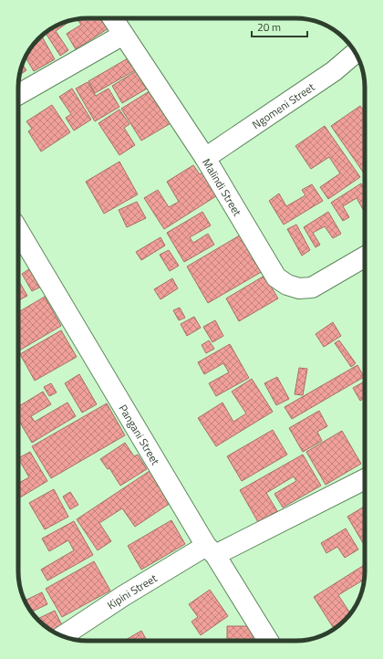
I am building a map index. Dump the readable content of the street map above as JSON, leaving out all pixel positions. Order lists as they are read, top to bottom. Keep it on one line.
{"streets":{"street":["Ngomeni Street","Malindi Street","Pangani Street","Kipini Street"]},"crossings":[["Ngomeni Street","Malindi Street"],["Pangani Street","Kipini Street"]],"scale_bar":"20 m"}
